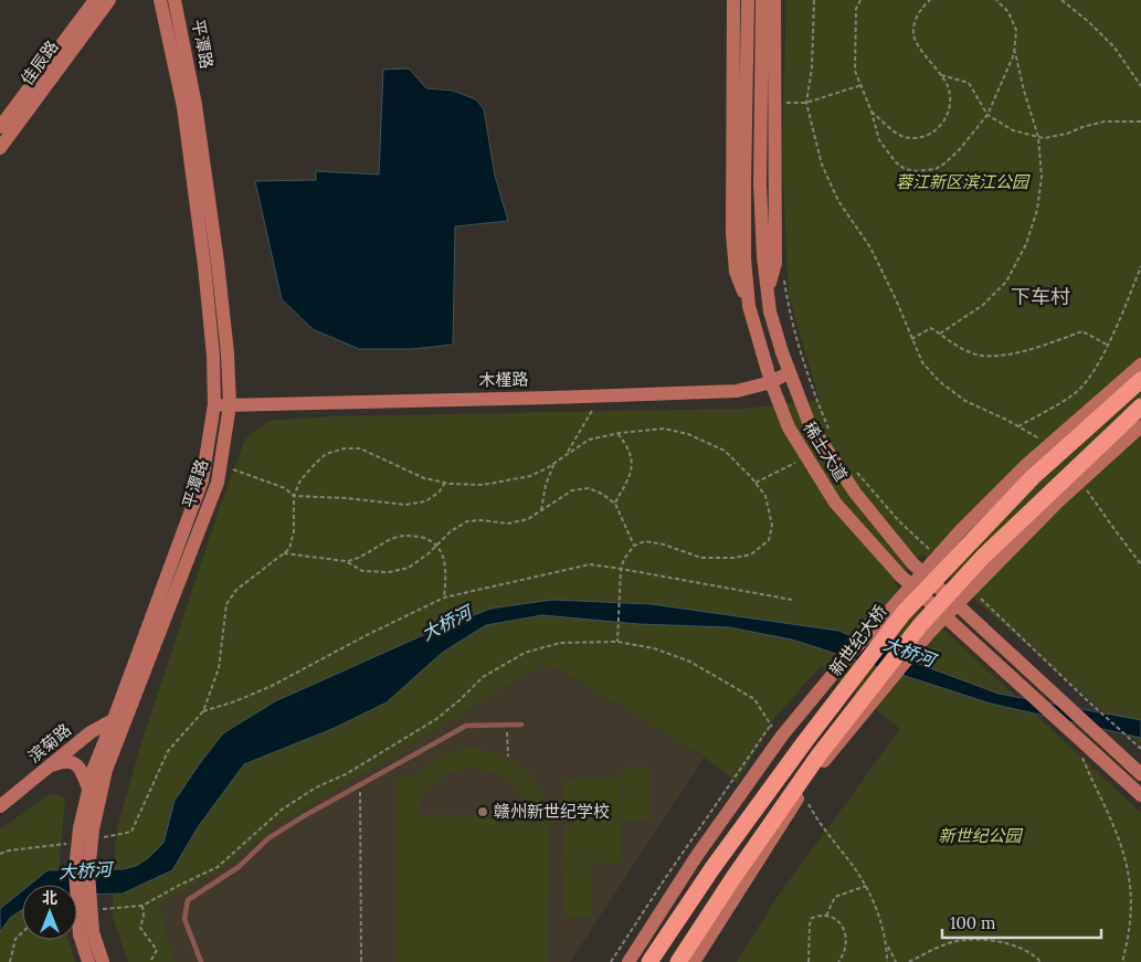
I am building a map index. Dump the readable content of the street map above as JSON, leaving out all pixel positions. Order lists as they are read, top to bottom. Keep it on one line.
{"streets":{"highway":["新世纪大桥"],"street":["平潭路","佳辰路","木槿路","稀土大道","滨菊路"]},"crossings":[["平潭路","木槿路"],["平潭路","滨菊路"],["木槿路","稀土大道"]],"districts":["下车村"],"water":["大桥河"],"parks":["蓉江新区滨江公园","新世纪公园"],"places":["赣州新世纪学校"],"scale_bar":"100 m","north":"top"}
